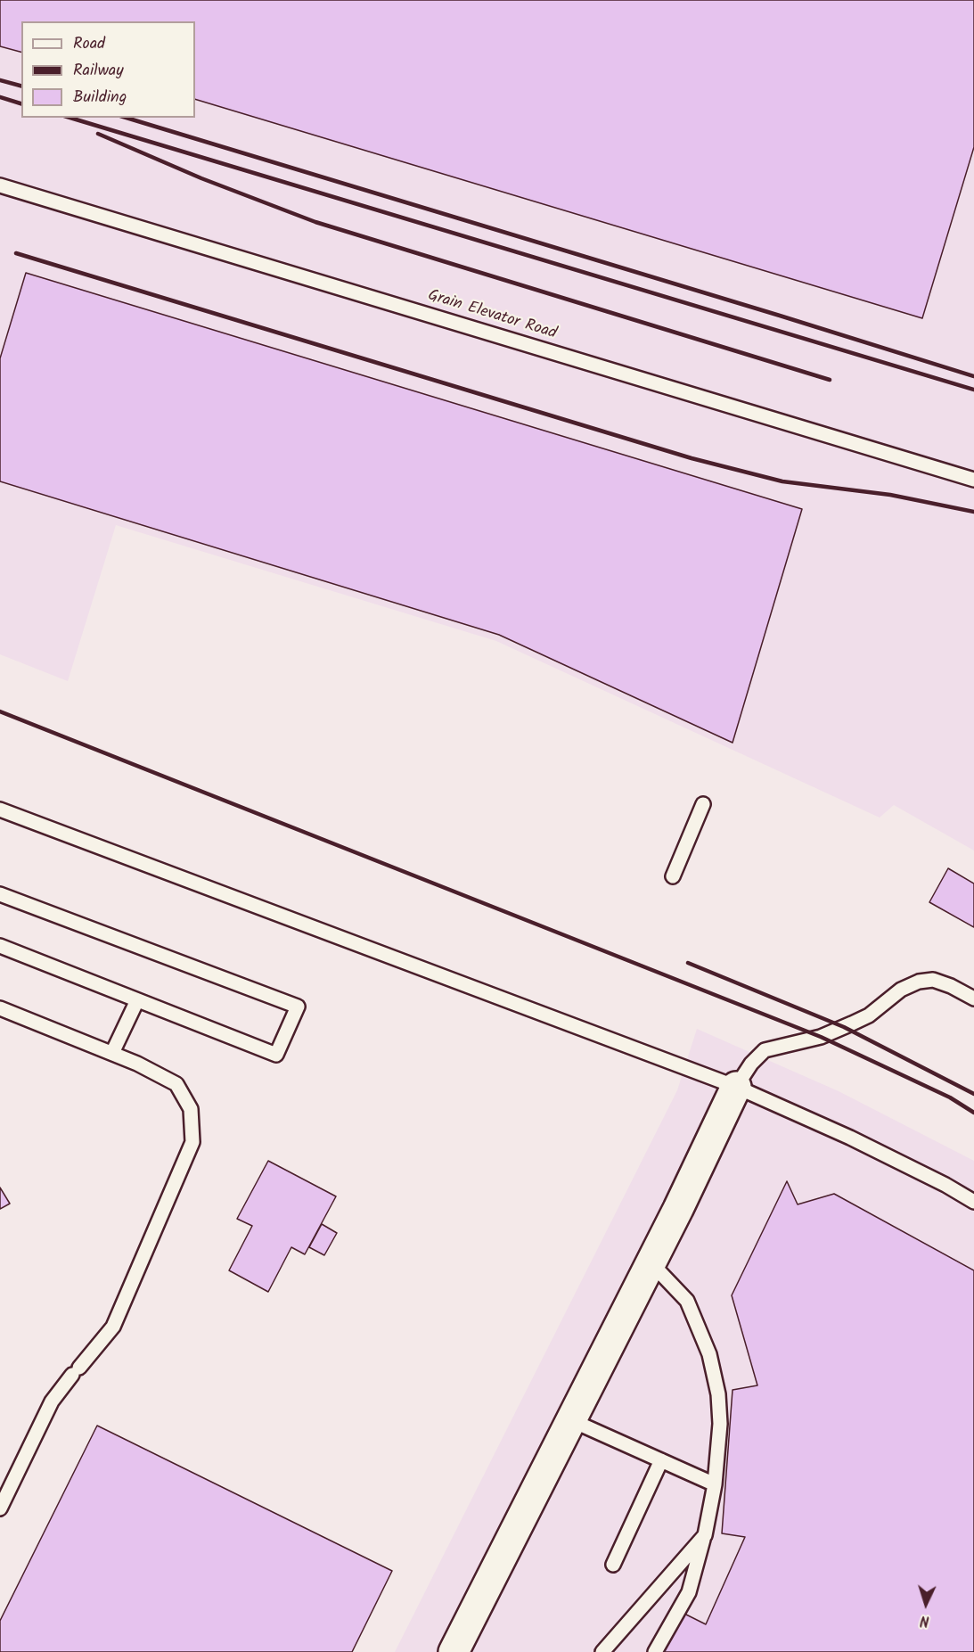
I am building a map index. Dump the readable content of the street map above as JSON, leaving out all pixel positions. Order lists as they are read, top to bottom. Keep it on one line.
{"streets":{"lane":["Grain Elevator Road"]},"legend":["Road","Railway","Building"],"north":"bottom"}
